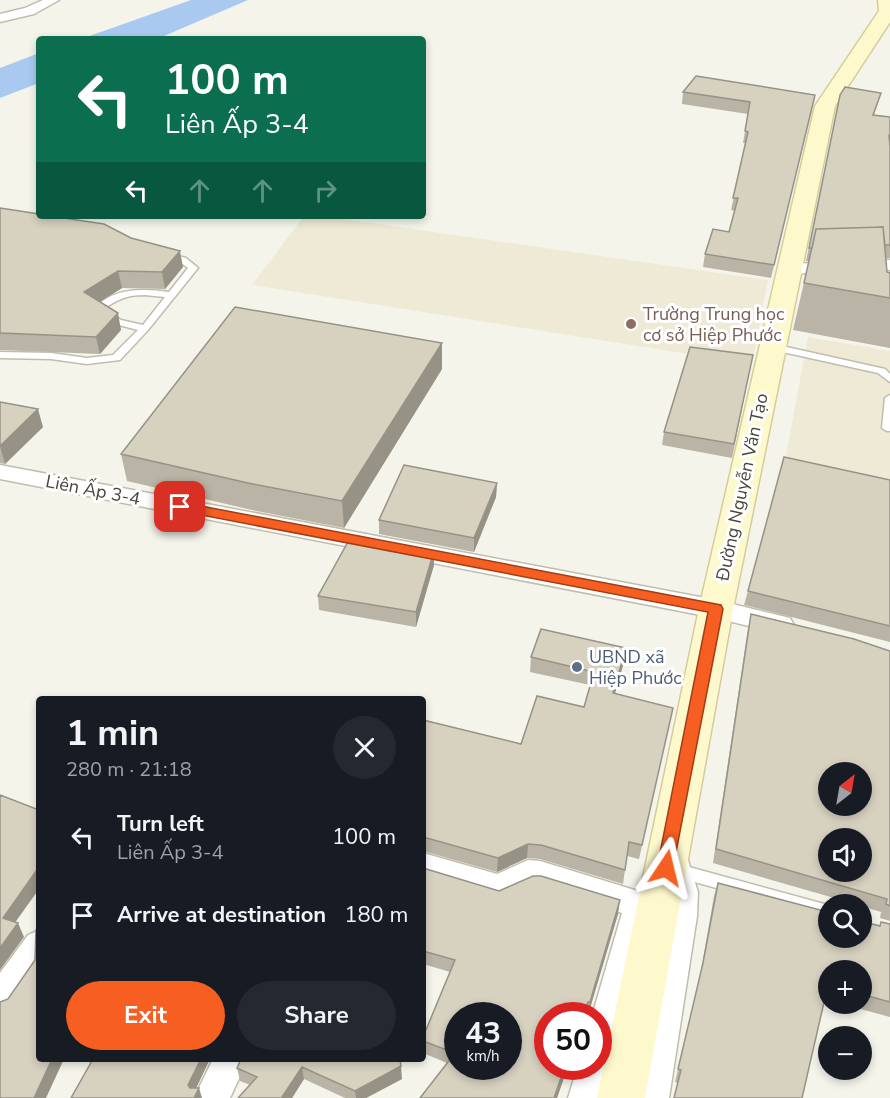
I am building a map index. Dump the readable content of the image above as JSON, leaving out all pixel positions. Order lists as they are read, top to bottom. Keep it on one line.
{"streets":{"main road":["Đường Nguyễn Văn Tạo"],"street":["Liên Ấp 3-4"]},"crossings":[["Đường Nguyễn Văn Tạo","Liên Ấp 3-4"]],"places":["Trường Trung học cơ sở Hiệp Phước","UBND xã Hiệp Phước"],"north":"top right","page":{"turn":["100 m","Liên Ấp 3-4"],"heading":["1 min","280 m · 21:18"],"map_buttons":["+","−"],"list":[{"name":"Turn left","note":"Liên Ấp 3-4","value":"100 m"},{"name":"Arrive at destination","value":"180 m"}],"buttons":["Exit","Share"],"speed":"43 km/h","limit":"50"}}
